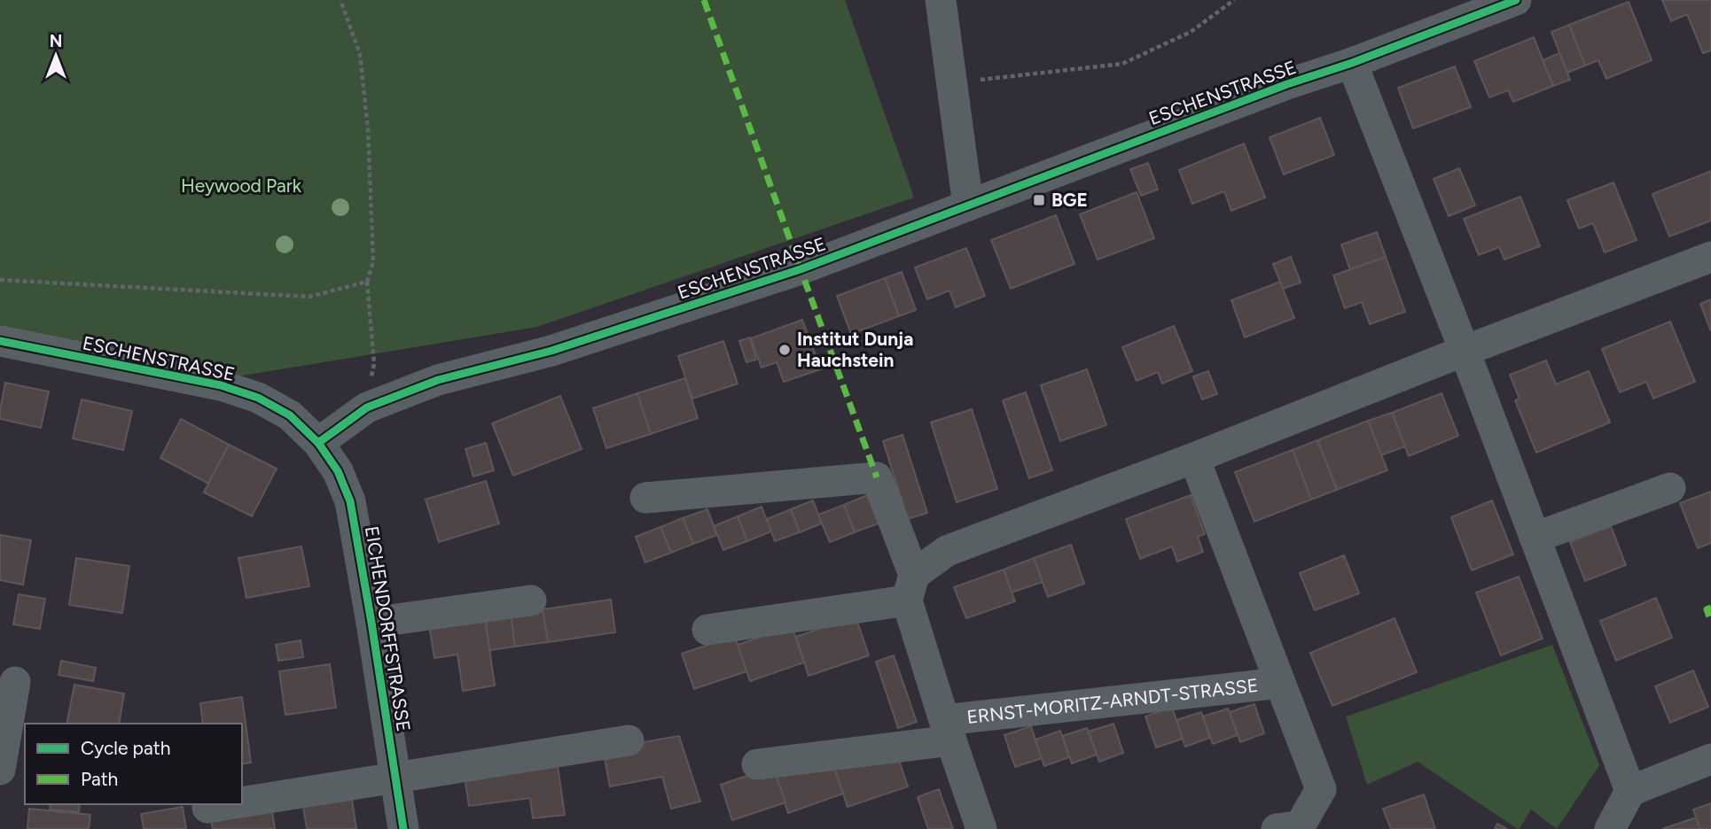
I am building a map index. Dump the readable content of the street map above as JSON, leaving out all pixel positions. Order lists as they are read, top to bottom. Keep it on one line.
{"streets":{"street":["ESCHENSTRASSE","EICHENDORFFSTRASSE","ERNST-MORITZ-ARNDT-STRASSE"]},"crossings":[["ESCHENSTRASSE","EICHENDORFFSTRASSE"]],"parks":["Heywood Park"],"places":{"transit":["BGE"],"other":["Institut Dunja Hauchstein"]},"legend":["Cycle path","Path"],"north":"top"}
